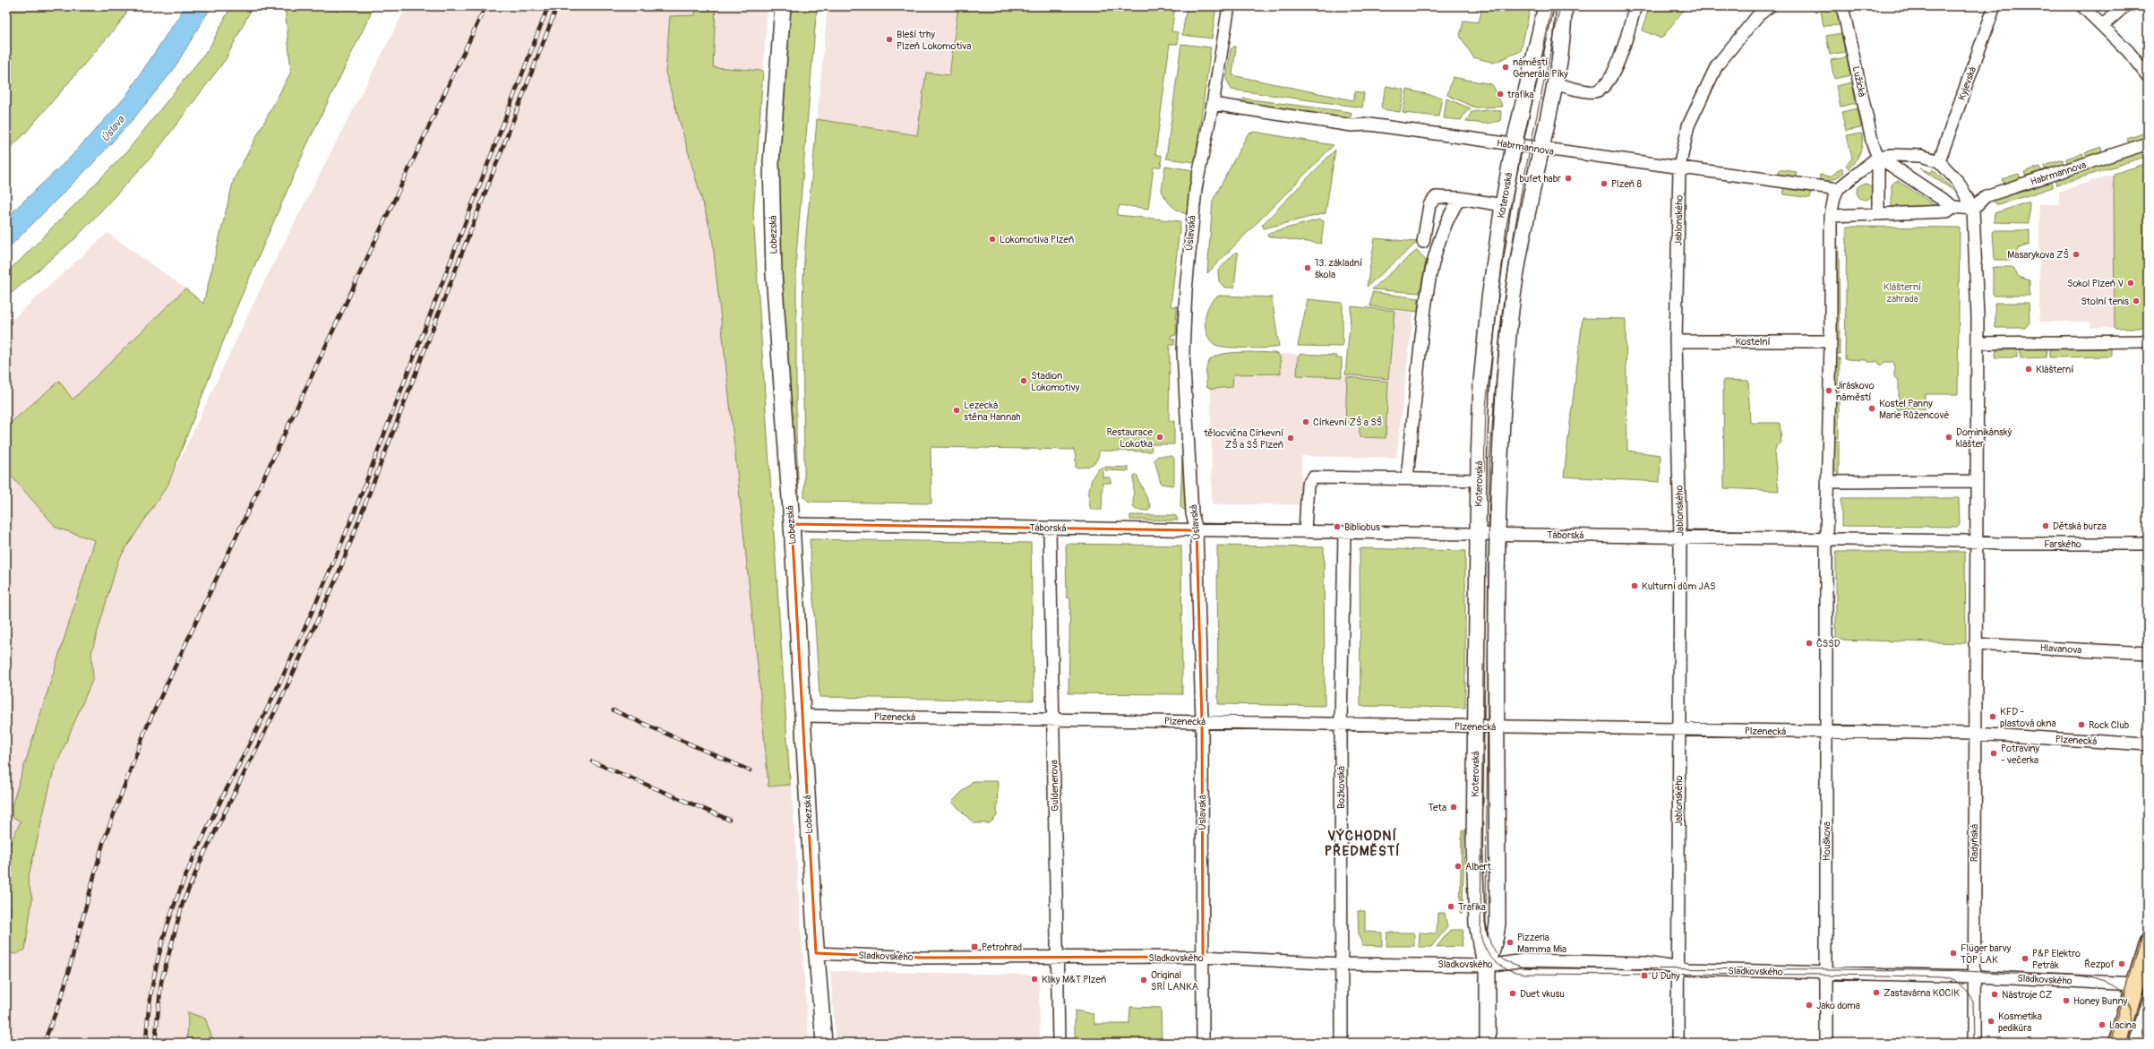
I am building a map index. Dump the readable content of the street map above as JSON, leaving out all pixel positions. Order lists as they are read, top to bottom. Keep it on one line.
{"streets":{"street":["Lužická","Kyjevská","Habrmannova","Koterovská","Jablonského","Úslavská","Lobezská","Kostelní","Táborská","Farského","Hlavanova","Plzenecká","Guldenerova","Božkovská","Houškova","Radyňská","Sladkovského"]},"crossings":[["Habrmannova","Koterovská"],["Habrmannova","Jablonského"],["Habrmannova","Úslavská"],["Koterovská","Táborská"],["Koterovská","Plzenecká"],["Koterovská","Sladkovského"],["Jablonského","Kostelní"],["Jablonského","Táborská"],["Jablonského","Plzenecká"],["Jablonského","Sladkovského"],["Úslavská","Táborská"],["Úslavská","Plzenecká"],["Úslavská","Sladkovského"],["Lobezská","Táborská"],["Lobezská","Plzenecká"],["Lobezská","Sladkovského"],["Táborská","Guldenerova"],["Táborská","Božkovská"],["Táborská","Houškova"],["Hlavanova","Radyňská"],["Plzenecká","Guldenerova"],["Plzenecká","Božkovská"],["Plzenecká","Houškova"],["Plzenecká","Radyňská"],["Guldenerova","Sladkovského"],["Božkovská","Sladkovského"],["Houškova","Sladkovského"],["Radyňská","Sladkovského"]],"districts":["VÝCHODNÍ PŘEDMĚSTÍ"],"water":["Úslava"],"parks":["Klášterní zahrada"],"places":{"other":["Bleší trhy Plzeň Lokomotiva","náměstí Generála Píky","trafika","bufet habr","Plzeň 8","Lokomotiva Plzeň","Masarykova ZŠ","13. základní škola","Sokol Plzeň V","Stolní tenis","Klášterní","Stadion Lokomotivy","Jiráskovo náměstí","Kostel Panny Marie Růžencové","Lezecká stěna Hannah","Církevní ZŠ a SŠ","Restaurace Lokotka","Dominikánský klášter","tělocvična Církevní ZŠ a SŠ Plzeň","Dětská burza","Bibliobus","Kulturní dům JAS","ČSSD","KFD - plastová okna","Rock Club","Potraviny - večerka","Teta","Albert","Trafika","Pizzeria Mamma Mia","Flüger barvy TOP LAK","P&P Elektro Petrák","Řezpof","Kliky M&T Plzeň","Original SRÍ LANKA","Zastavárna KOCIK","Duet vkusu","Nástroje CZ","Honey Bunny","Jako doma","Kosmetika pedikúra","Lacina"],"transit":["Petrohrad","U Duhy"]}}
